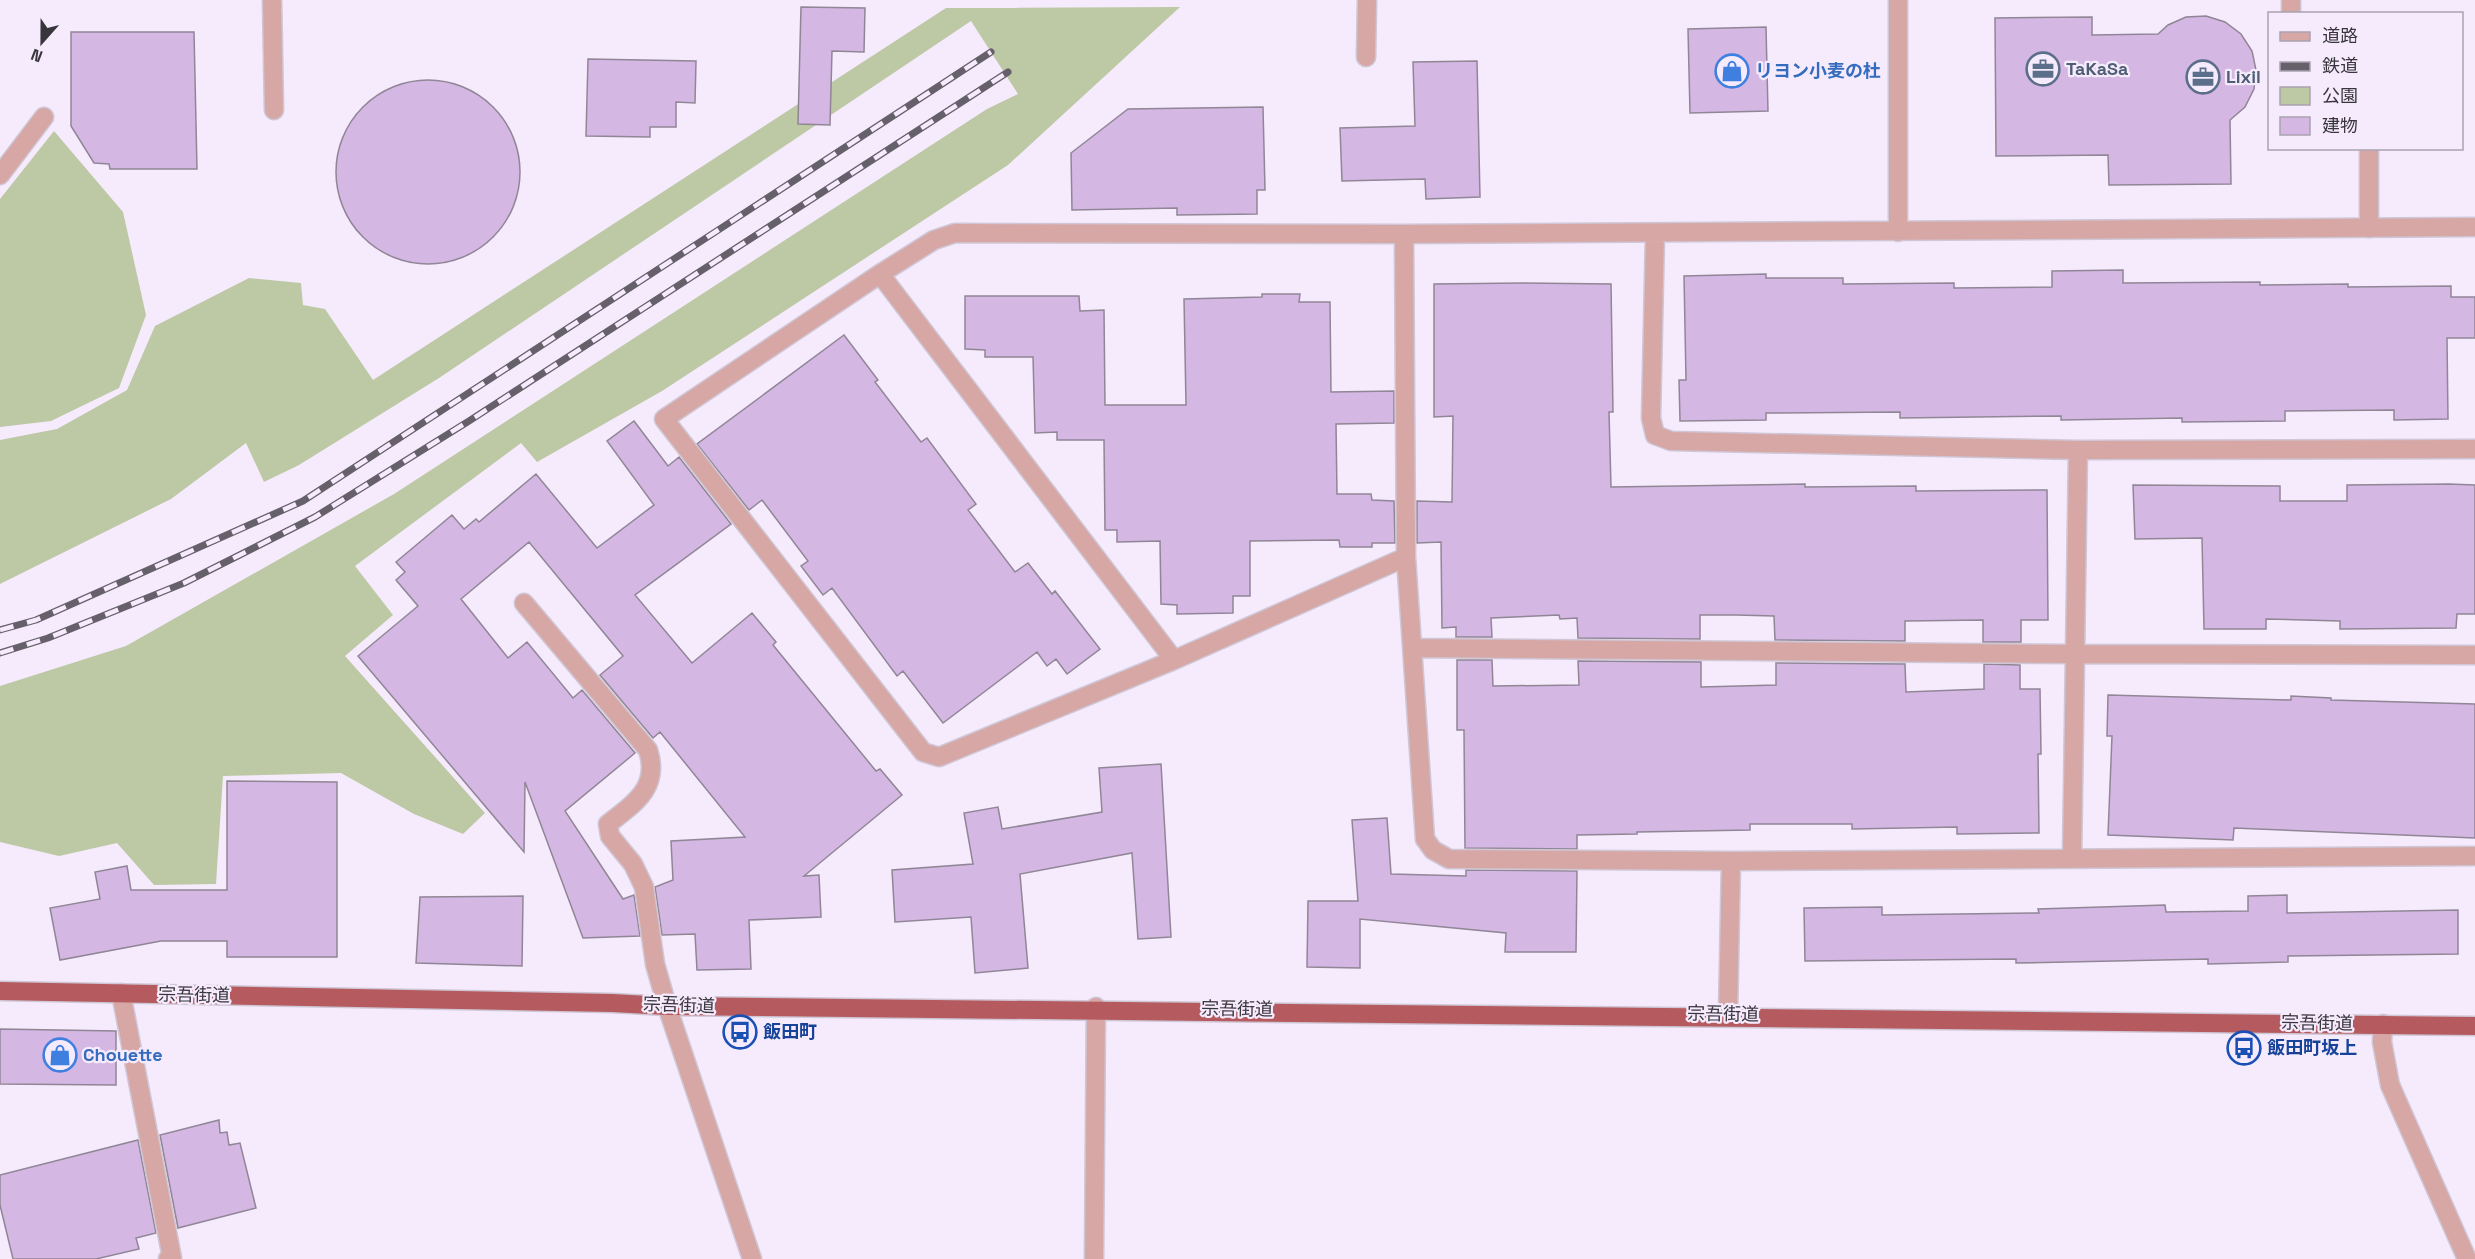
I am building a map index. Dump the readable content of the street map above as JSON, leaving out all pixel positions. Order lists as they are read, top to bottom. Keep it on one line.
{"streets":{"highway":["宗吾街道"]},"places":{"office":["TaKaSa","Lixil"],"shop":["リヨン小麦の杜","Chouette"],"bus stop":["飯田町","飯田町坂上"]},"legend":["道路","鉄道","公園","建物"],"north":"bottom"}
